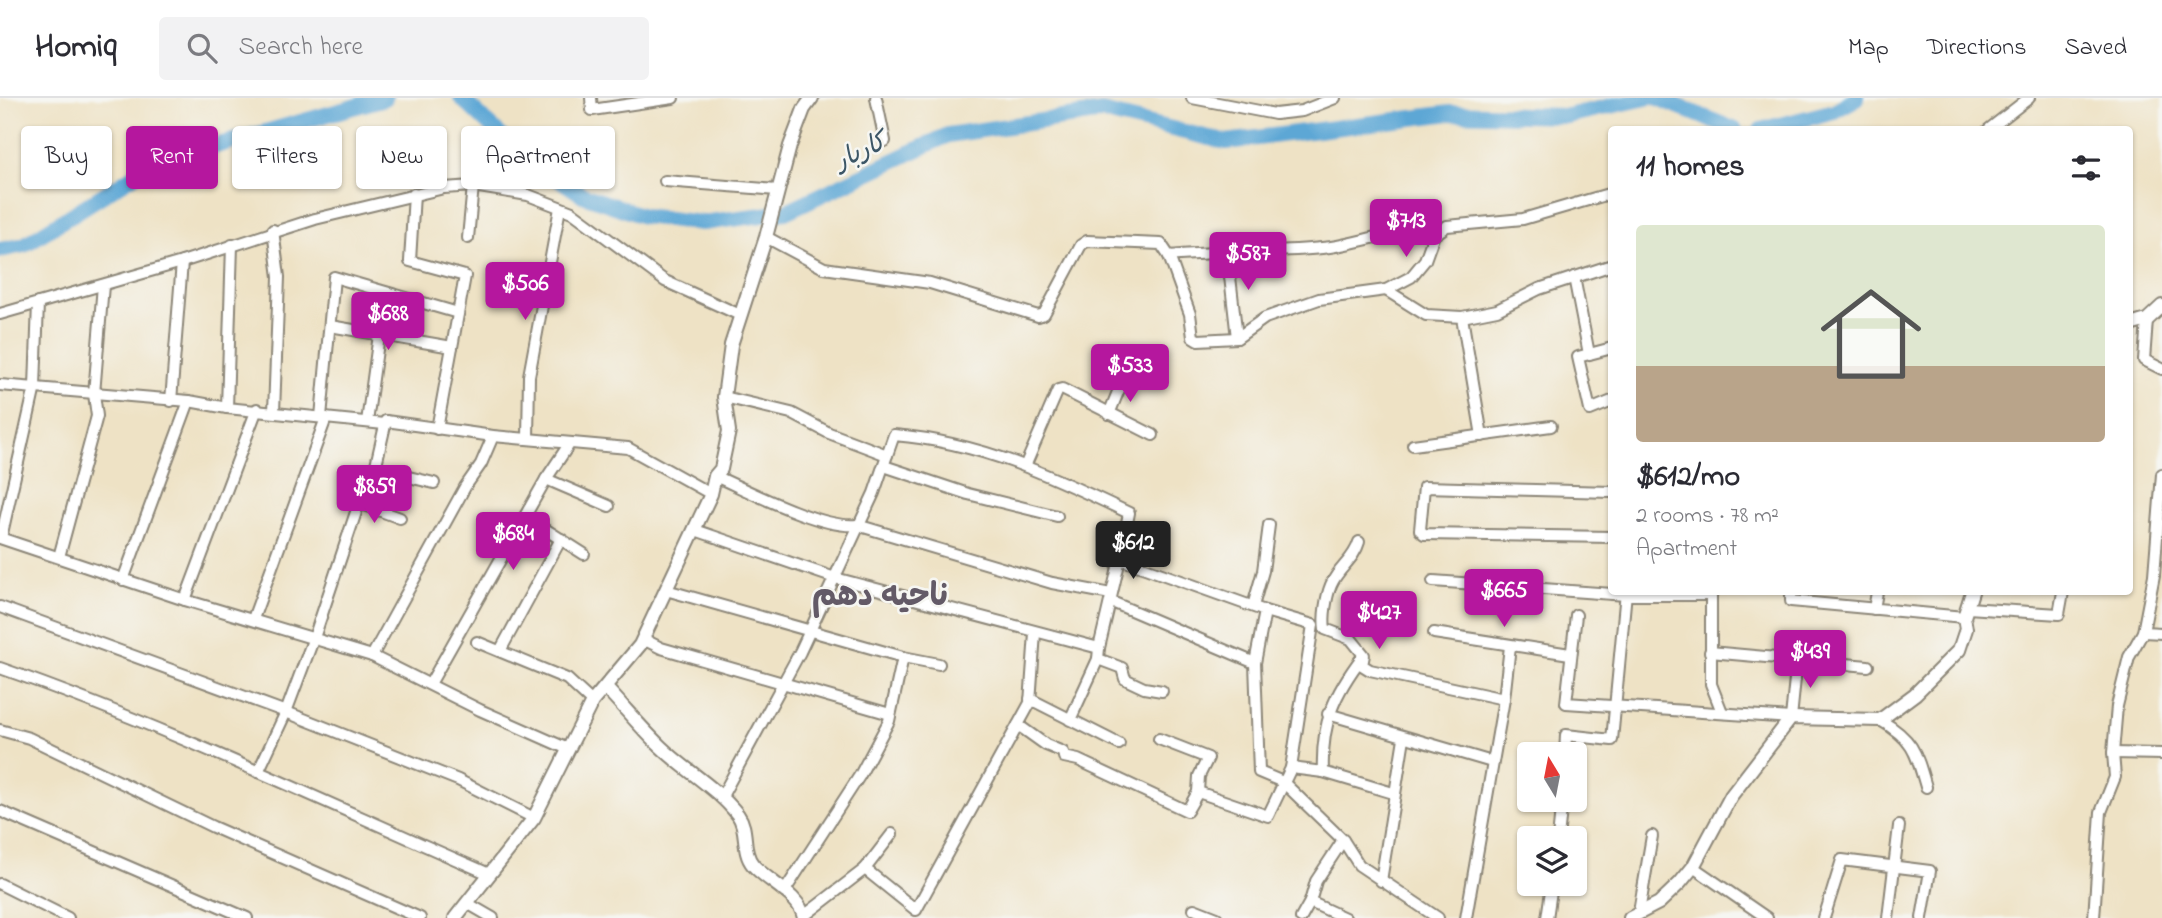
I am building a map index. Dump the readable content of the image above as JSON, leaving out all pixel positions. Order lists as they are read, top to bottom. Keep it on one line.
{"districts":["ناحیه دهم"],"water":["کاربار"],"north":"top","page":{"header":"Homiq","search":"Search here","nav":["Map","Directions","Saved"],"chip":["Buy","Rent","Filters","New","Apartment"],"heading":"11 homes","price":["$713","$587","$506","$688","$533","$859","$684","$612","$665","$427","$439"],"list":[{"name":"$612/mo","note":"2 rooms · 78 m² · Apartment"}]}}
